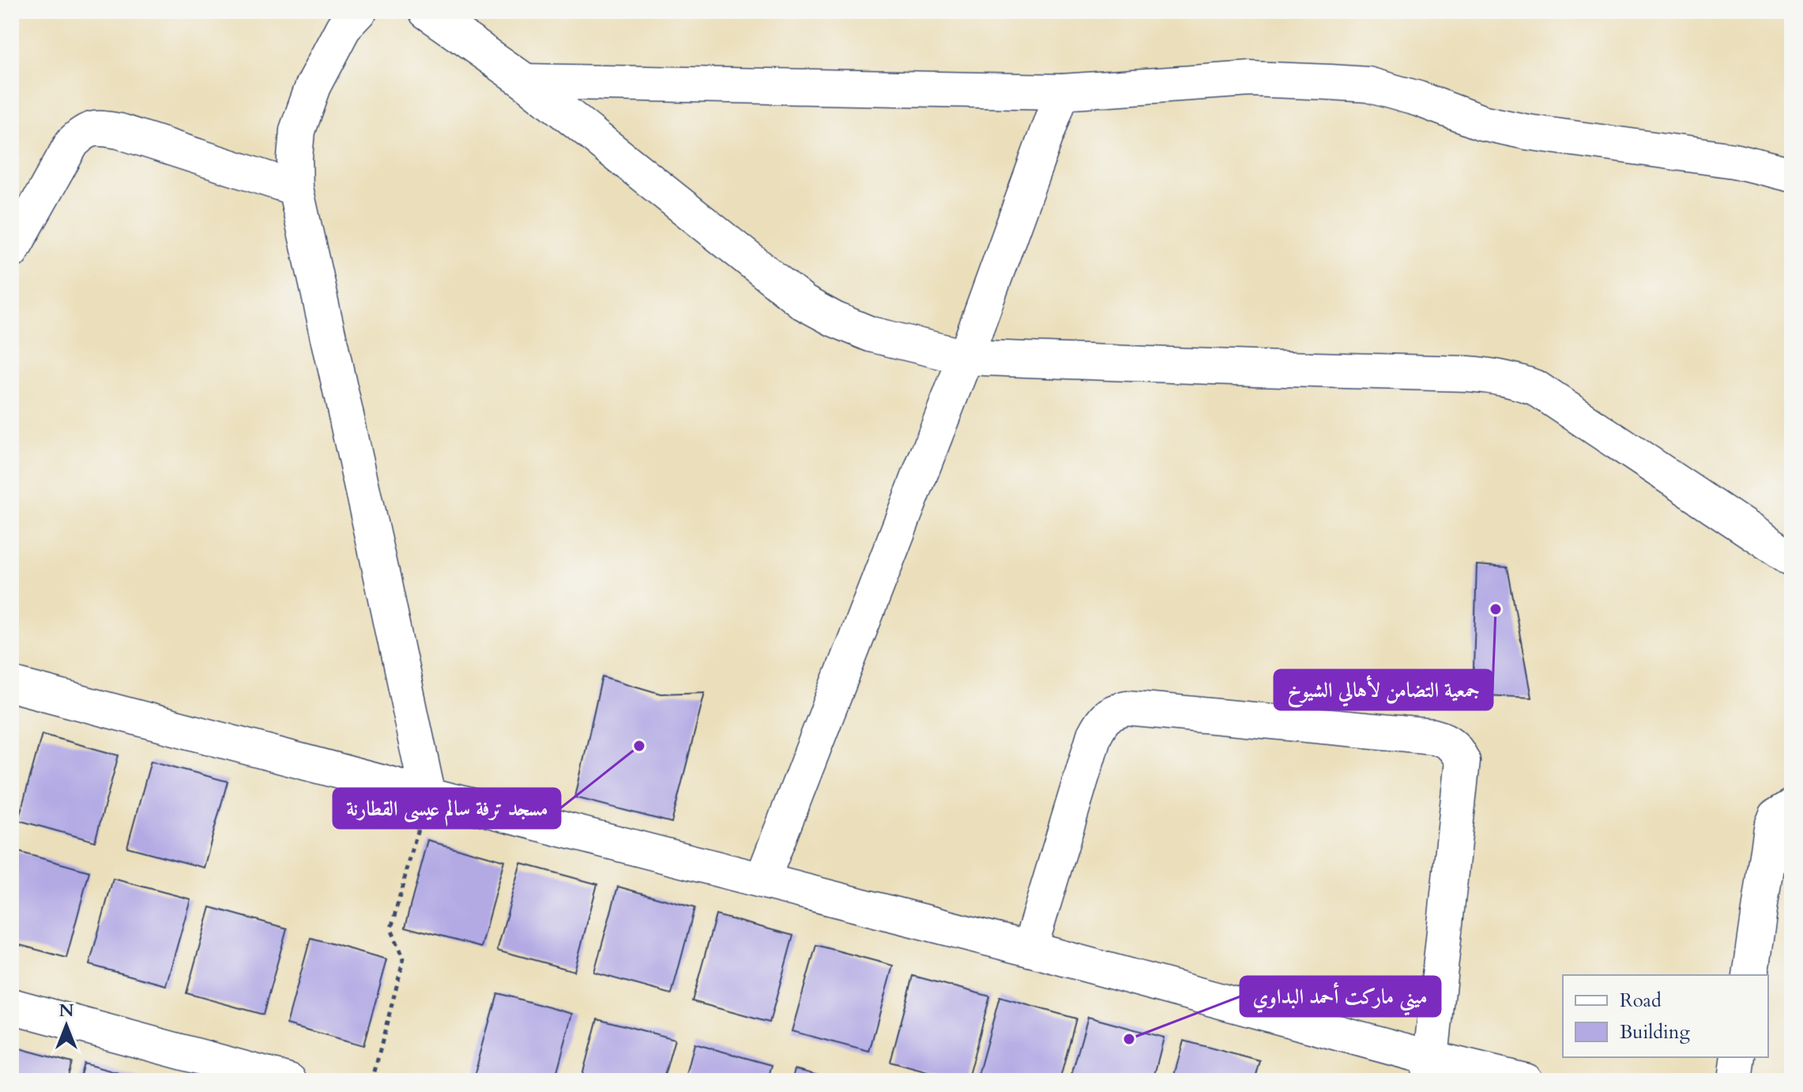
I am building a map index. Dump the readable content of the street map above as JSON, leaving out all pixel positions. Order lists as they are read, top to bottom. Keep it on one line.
{"places":["جمعية التضامن لأهالي الشيوخ","مسجد ترفة سالم عيسى القطارنة","ميني ماركت أحمد البداوي"],"legend":["Road","Building"],"north":"top"}
